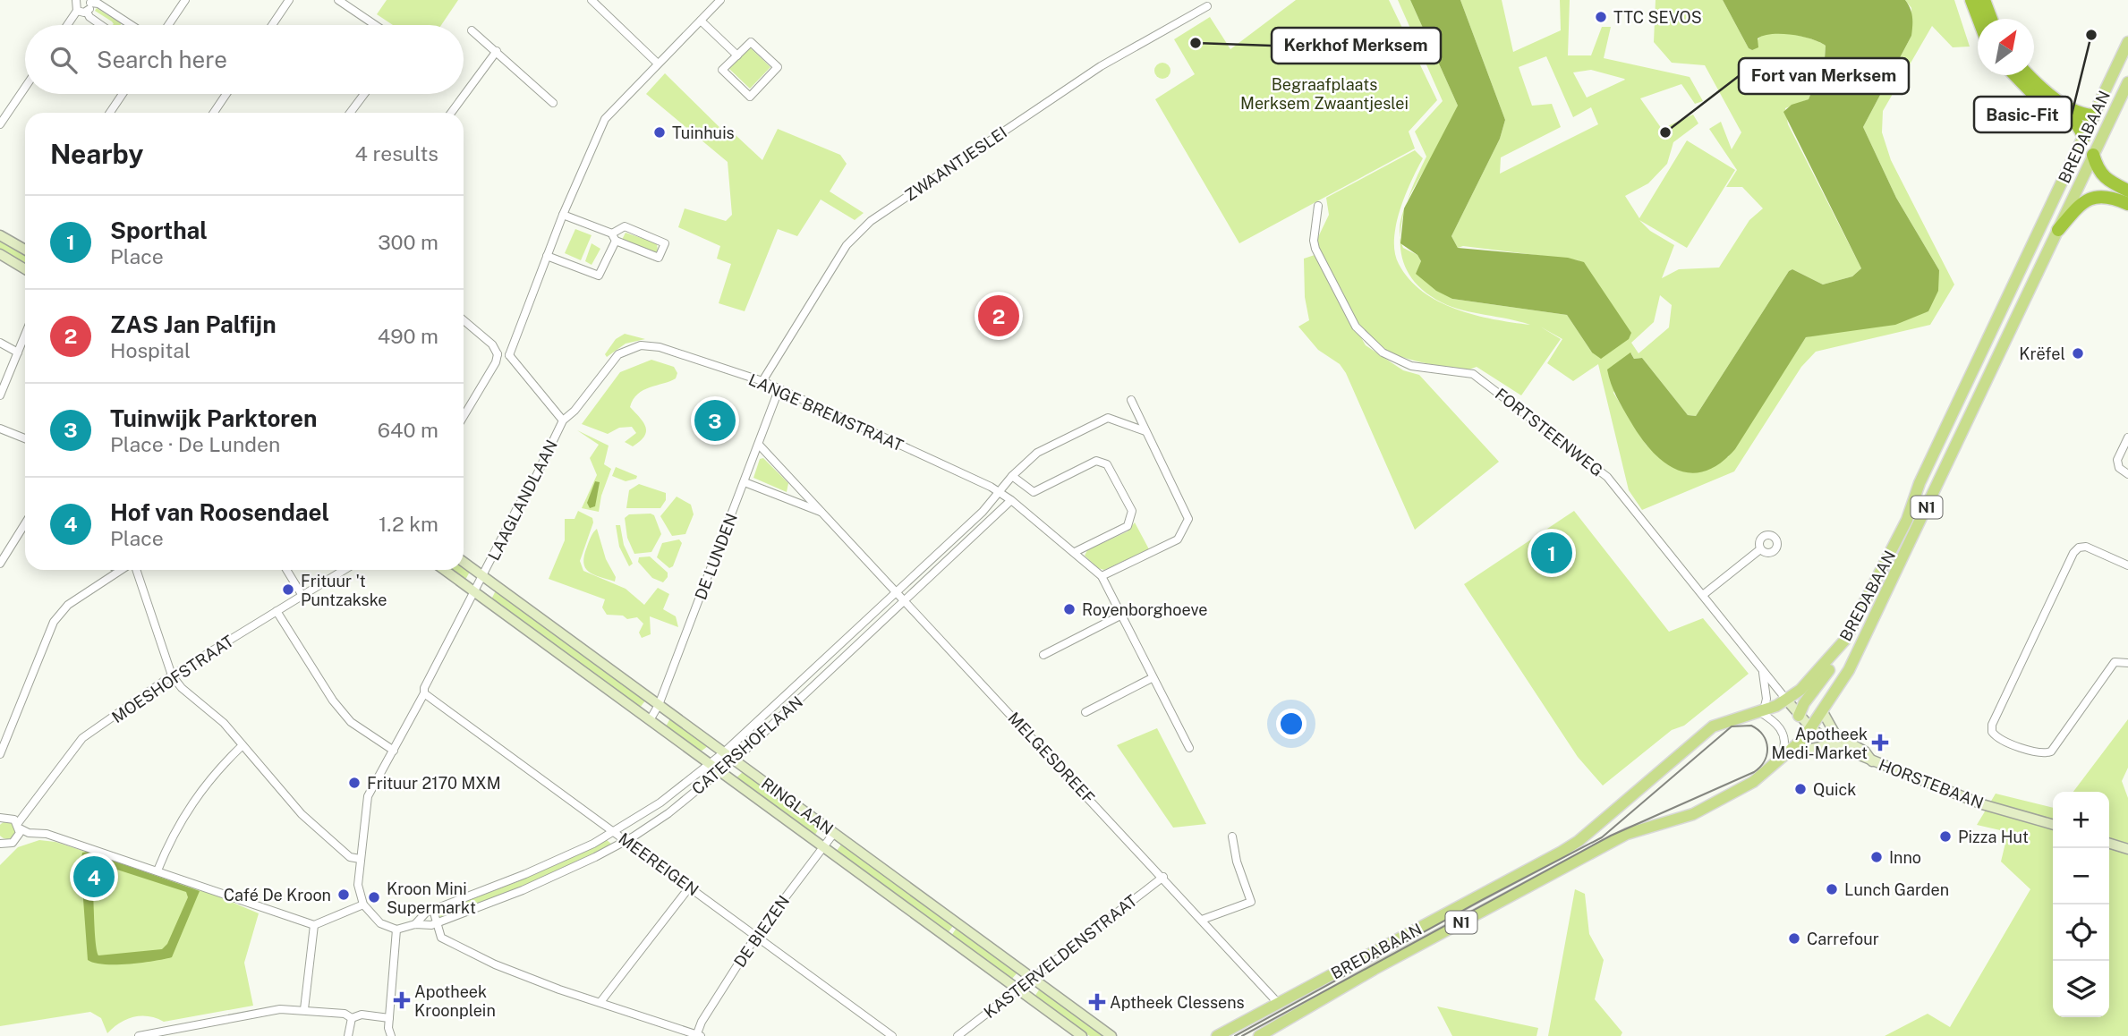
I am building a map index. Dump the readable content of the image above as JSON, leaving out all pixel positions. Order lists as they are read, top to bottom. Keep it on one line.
{"streets":{"main road":["BREDABAAN","N1"],"street":["ZWAANTJESLEI","LANGE BREMSTRAAT","FORTSTEENWEG","LAAGLANDLAAN","DE LUNDEN","MOESHOFSTRAAT","CATERSHOFLAAN","MELGESDREEF","HORSTEBAAN","RINGLAAN","MEEREIGEN","DE BIEZEN","KASTERVELDENSTRAAT"]},"crossings":[["BREDABAAN","FORTSTEENWEG"],["BREDABAAN","MELGESDREEF"],["BREDABAAN","HORSTEBAAN"],["ZWAANTJESLEI","LANGE BREMSTRAAT"],["LANGE BREMSTRAAT","LAAGLANDLAAN"],["LANGE BREMSTRAAT","DE LUNDEN"],["LANGE BREMSTRAAT","CATERSHOFLAAN"],["LAAGLANDLAAN","RINGLAAN"],["LAAGLANDLAAN","MEEREIGEN"],["DE LUNDEN","MELGESDREEF"],["DE LUNDEN","RINGLAAN"],["CATERSHOFLAAN","MELGESDREEF"],["CATERSHOFLAAN","RINGLAAN"],["CATERSHOFLAAN","MEEREIGEN"],["MELGESDREEF","KASTERVELDENSTRAAT"],["RINGLAAN","DE BIEZEN"],["RINGLAAN","KASTERVELDENSTRAAT"],["MEEREIGEN","DE BIEZEN"]],"parks":["Begraafplaats Merksem Zwaantjeslei"],"places":{"other":["TTC SEVOS","Basic-Fit","Kerkhof Merksem","Tuinhuis","Fort van Merksem","Krëfel","Frituur 't Puntzakske","Royenborghoeve","Frituur 2170 MXM","Quick","Pizza Hut","Inno","Lunch Garden","Café De Kroon","Kroon Mini Supermarkt","Carrefour"],"health":["Apotheek Medi-Market","Apotheek Kroonplein","Aptheek Clessens"]},"north":"top right","page":{"search":"Search here","heading":["Nearby","4 results"],"list":[{"mark":"1","name":"Sporthal","note":"Place","value":"300 m"},{"mark":"2","name":"ZAS Jan Palfijn","note":"Hospital","value":"490 m"},{"mark":"3","name":"Tuinwijk Parktoren","note":"Place · De Lunden","value":"640 m"},{"mark":"4","name":"Hof van Roosendael","note":"Place","value":"1.2 km"}],"pins":["2","3","1","4"],"map_buttons":["+","−"]}}
